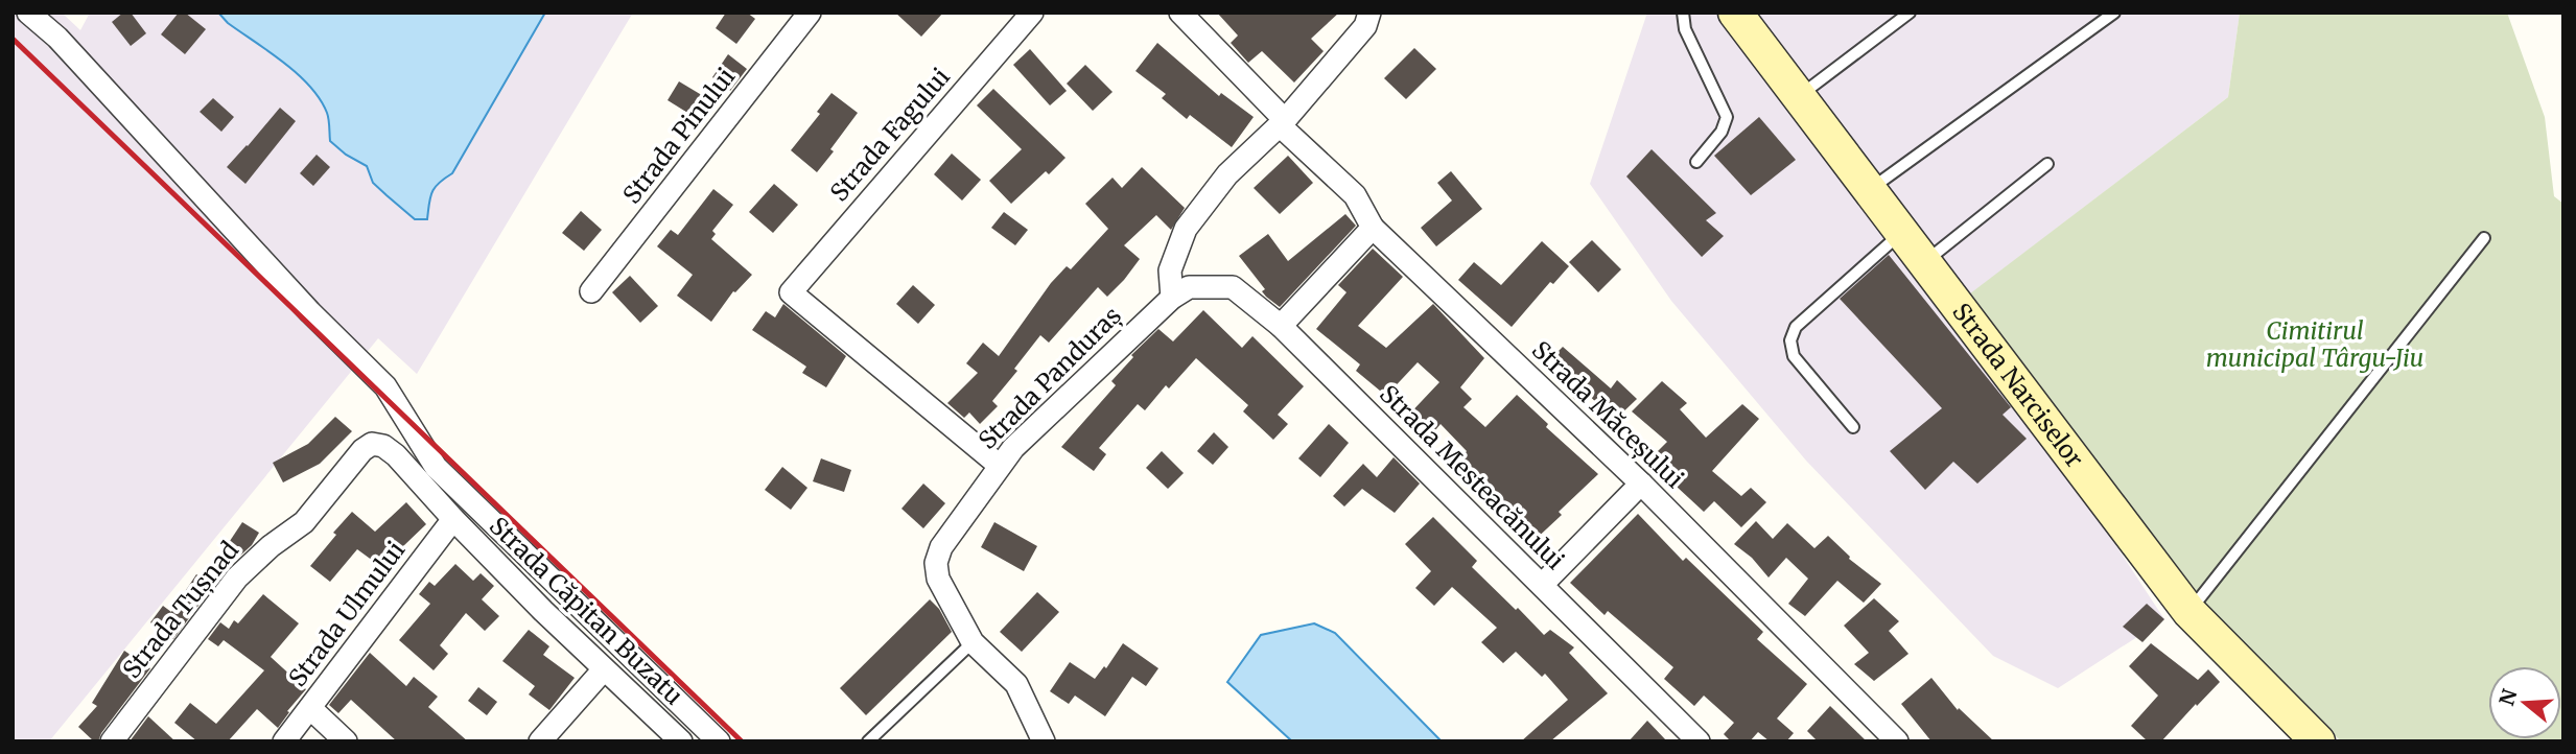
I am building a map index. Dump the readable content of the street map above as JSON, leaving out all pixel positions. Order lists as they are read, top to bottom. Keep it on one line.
{"streets":{"main road":["Strada Narciselor"],"street":["Strada Fagului","Strada Pinului","Strada Panduraș","Strada Măceșului","Strada Mesteacănului","Strada Tușnad","Strada Căpitan Buzatu","Strada Ulmului"]},"crossings":[["Strada Fagului","Strada Panduraș"],["Strada Panduraș","Strada Mesteacănului"],["Strada Tușnad","Strada Căpitan Buzatu"],["Strada Tușnad","Strada Ulmului"],["Strada Căpitan Buzatu","Strada Ulmului"]],"parks":["Cimitirul municipal Târgu-Jiu"],"north":"left"}
